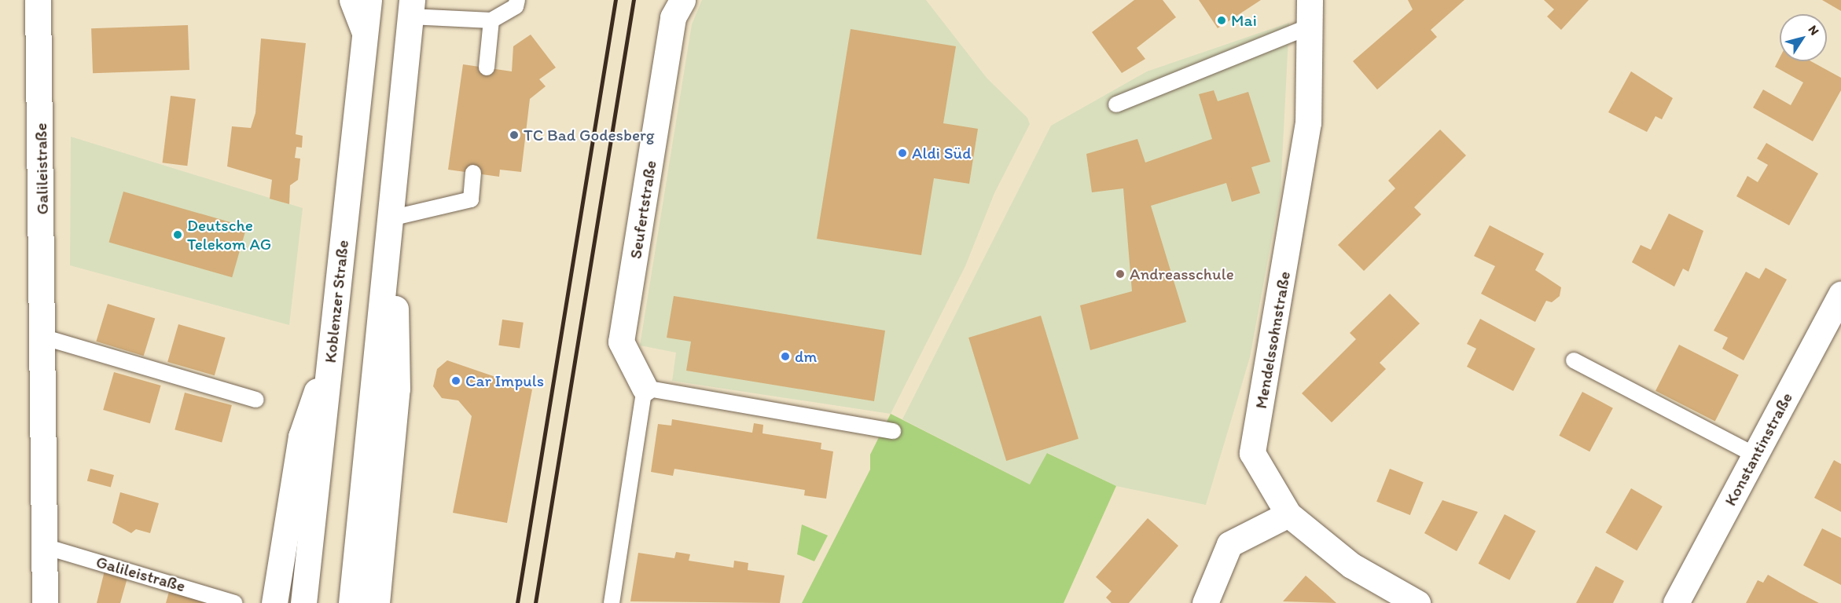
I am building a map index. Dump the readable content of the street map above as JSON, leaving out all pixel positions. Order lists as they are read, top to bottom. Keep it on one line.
{"streets":{"main road":["Galileistraße","Seufertstraße","Koblenzer Straße","Mendelssohnstraße","Konstantinstraße"]},"places":["Mai","TC Bad Godesberg","Aldi Süd","Deutsche Telekom AG","Andreasschule","dm","Car Impuls"],"north":"top right"}
